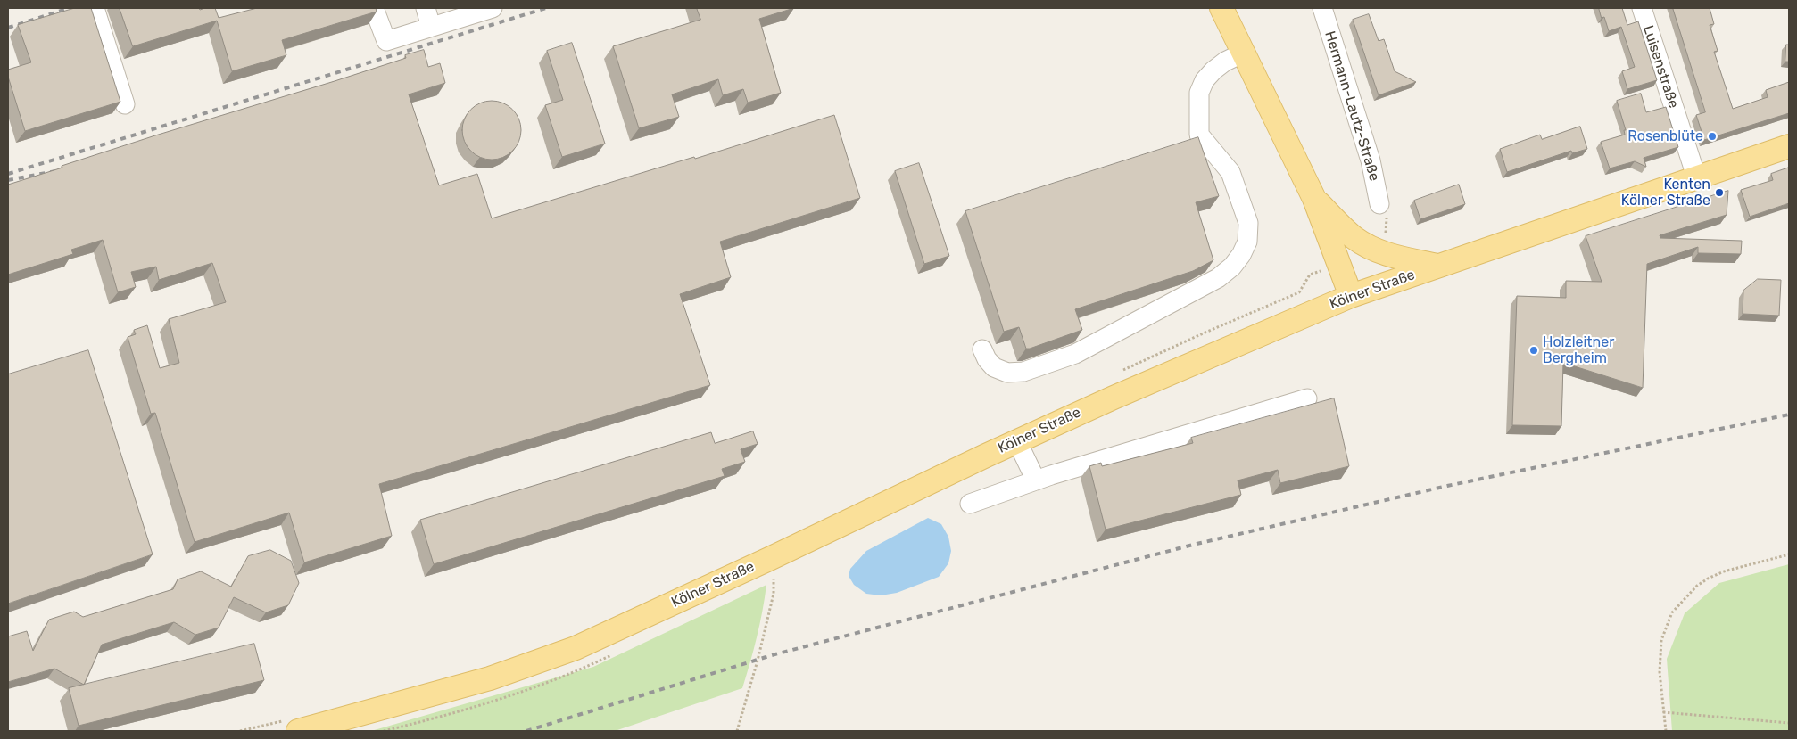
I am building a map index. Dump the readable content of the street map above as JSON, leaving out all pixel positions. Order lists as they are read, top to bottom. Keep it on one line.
{"streets":{"main road":["Kölner Straße"],"street":["Luisenstraße","Hermann-Lautz-Straße"]},"crossings":[["Luisenstraße","Kölner Straße"]],"places":["Rosenblüte","Kenten Kölner Straße","Holzleitner Bergheim"]}
